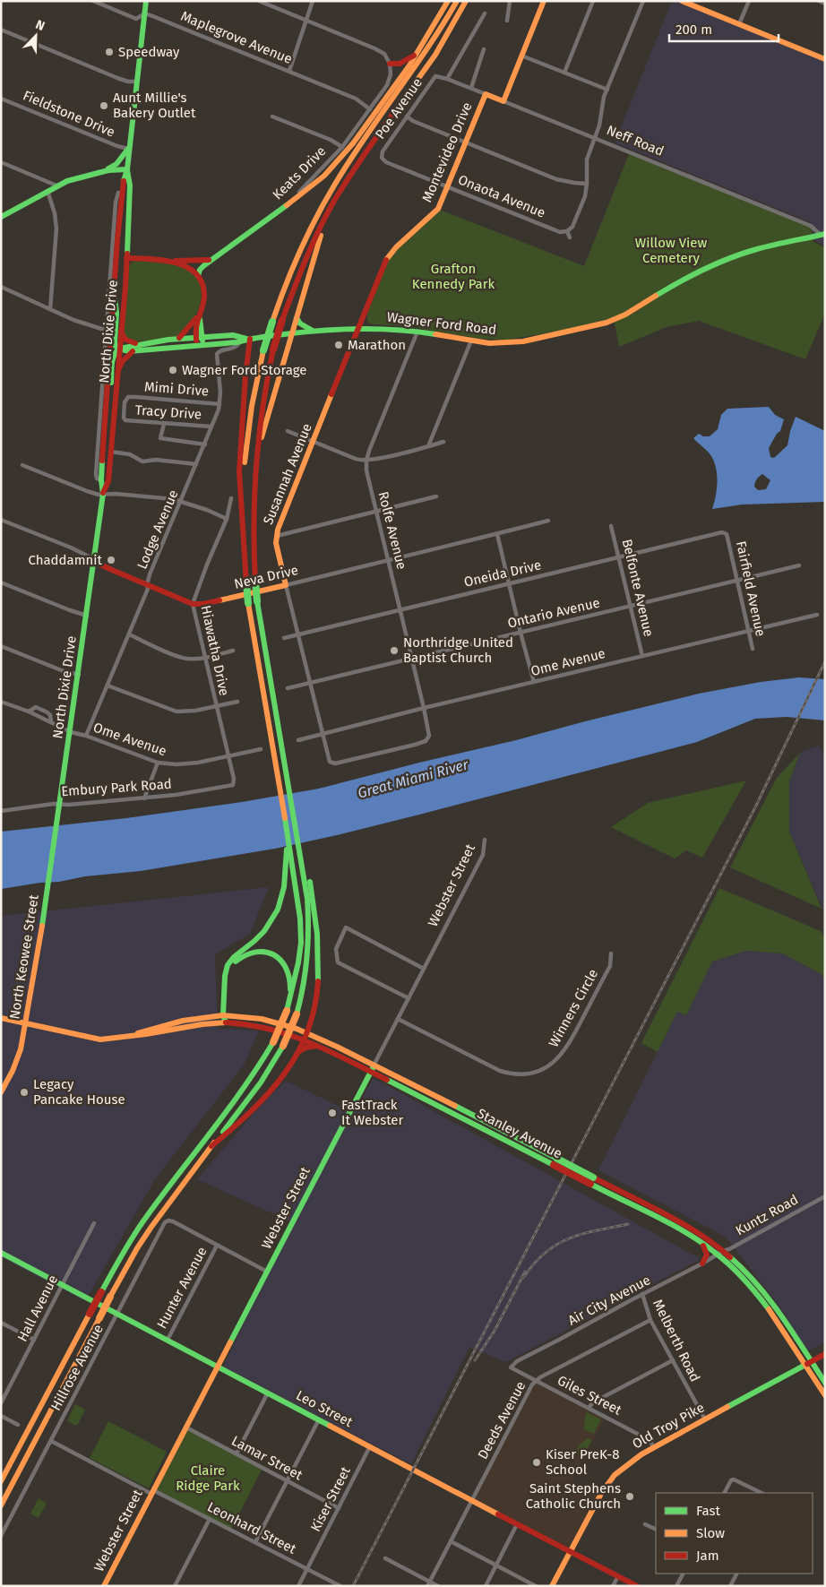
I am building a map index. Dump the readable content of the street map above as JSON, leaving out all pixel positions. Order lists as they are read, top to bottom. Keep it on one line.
{"streets":{"main road":["Neff Road","Montevideo Drive","Keats Drive","Wagner Ford Road","North Dixie Drive","Susannah Avenue","Neva Drive","Webster Street","North Keowee Street","Stanley Avenue","Leo Street","Old Troy Pike"],"street":["Maplegrove Avenue","Poe Avenue","Fieldstone Drive","Onaota Avenue","Mimi Drive","Tracy Drive","Lodge Avenue","Rolfe Avenue","Oneida Drive","Belfonte Avenue","Fairfield Avenue","Ontario Avenue","Hiawatha Drive","Ome Avenue","Embury Park Road","Winners Circle","Kuntz Road","Hunter Avenue","Air City Avenue","Hall Avenue","Melberth Road","Hillrose Avenue","Giles Street","Deeds Avenue","Lamar Street","Kiser Street","Leonhard Street"]},"crossings":[["Maplegrove Avenue","Keats Drive"],["Maplegrove Avenue","North Dixie Drive"],["Poe Avenue","Neff Road"],["Poe Avenue","Onaota Avenue"],["Fieldstone Drive","North Dixie Drive"],["Neff Road","Montevideo Drive"],["Neff Road","Wagner Ford Road"],["Montevideo Drive","Onaota Avenue"],["Montevideo Drive","Wagner Ford Road"],["Montevideo Drive","Susannah Avenue"],["Keats Drive","Wagner Ford Road"],["Keats Drive","North Dixie Drive"],["Wagner Ford Road","North Dixie Drive"],["Wagner Ford Road","Susannah Avenue"],["Wagner Ford Road","Lodge Avenue"],["Wagner Ford Road","Rolfe Avenue"],["North Dixie Drive","Neva Drive"],["North Dixie Drive","Ome Avenue"],["North Dixie Drive","Embury Park Road"],["North Dixie Drive","North Keowee Street"],["Mimi Drive","Tracy Drive"],["Mimi Drive","Lodge Avenue"],["Tracy Drive","Lodge Avenue"],["Susannah Avenue","Rolfe Avenue"],["Susannah Avenue","Oneida Drive"],["Susannah Avenue","Neva Drive"],["Susannah Avenue","Ontario Avenue"],["Susannah Avenue","Ome Avenue"],["Lodge Avenue","Neva Drive"],["Lodge Avenue","Ome Avenue"],["Rolfe Avenue","Oneida Drive"],["Rolfe Avenue","Neva Drive"],["Rolfe Avenue","Ontario Avenue"],["Rolfe Avenue","Ome Avenue"],["Oneida Drive","Belfonte Avenue"],["Oneida Drive","Fairfield Avenue"],["Neva Drive","Hiawatha Drive"],["Belfonte Avenue","Ontario Avenue"],["Belfonte Avenue","Ome Avenue"],["Fairfield Avenue","Ontario Avenue"],["Fairfield Avenue","Ome Avenue"],["Hiawatha Drive","Ome Avenue"],["Hiawatha Drive","Embury Park Road"],["Webster Street","Winners Circle"],["Webster Street","Stanley Avenue"],["Webster Street","Leo Street"],["Webster Street","Lamar Street"],["Webster Street","Leonhard Street"],["North Keowee Street","Stanley Avenue"],["Stanley Avenue","Kuntz Road"],["Stanley Avenue","Air City Avenue"],["Stanley Avenue","Old Troy Pike"],["Kuntz Road","Air City Avenue"],["Hunter Avenue","Hillrose Avenue"],["Hunter Avenue","Leo Street"],["Air City Avenue","Melberth Road"],["Air City Avenue","Giles Street"],["Hall Avenue","Leo Street"],["Melberth Road","Deeds Avenue"],["Melberth Road","Old Troy Pike"],["Hillrose Avenue","Leo Street"],["Hillrose Avenue","Leonhard Street"],["Giles Street","Deeds Avenue"],["Giles Street","Old Troy Pike"],["Leo Street","Deeds Avenue"],["Leo Street","Old Troy Pike"],["Leo Street","Kiser Street"],["Lamar Street","Kiser Street"],["Kiser Street","Leonhard Street"]],"water":["Great Miami River"],"parks":["Willow View Cemetery","Grafton Kennedy Park","Claire Ridge Park"],"places":["Speedway","Aunt Millie's Bakery Outlet","Marathon","Wagner Ford Storage","Chaddamnit","Northridge United Baptist Church","Legacy Pancake House","FastTrack It Webster","Kiser PreK-8 School","Saint Stephens Catholic Church"],"legend":["Fast","Slow","Jam"],"scale_bar":"200 m","north":"top right"}
